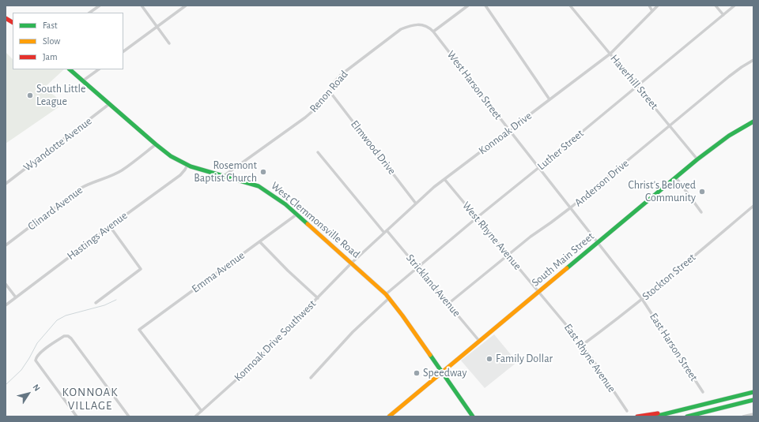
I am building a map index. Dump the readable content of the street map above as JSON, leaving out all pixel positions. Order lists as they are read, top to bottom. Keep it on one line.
{"streets":{"main road":["West Clemmonsville Road","South Main Street"],"street":["Haverhill Street","West Harson Street","Renon Road","Konnoak Drive","Wyandotte Avenue","Elmwood Drive","Luther Street","Anderson Drive","Clinard Avenue","Hastings Avenue","West Rhyne Avenue","Emma Avenue","Stockton Street","Strickland Avenue","Konnoak Drive Southwest","East Harson Street","East Rhyne Avenue"]},"crossings":[["Haverhill Street","Konnoak Drive"],["Haverhill Street","Luther Street"],["Haverhill Street","Anderson Drive"],["Haverhill Street","South Main Street"],["West Harson Street","Renon Road"],["West Harson Street","Konnoak Drive"],["West Harson Street","Luther Street"],["West Harson Street","Anderson Drive"],["West Harson Street","South Main Street"],["West Harson Street","East Harson Street"],["Renon Road","Elmwood Drive"],["Renon Road","West Clemmonsville Road"],["Konnoak Drive","Elmwood Drive"],["Konnoak Drive","West Clemmonsville Road"],["Konnoak Drive","West Rhyne Avenue"],["Konnoak Drive","Strickland Avenue"],["Konnoak Drive","Konnoak Drive Southwest"],["Wyandotte Avenue","West Clemmonsville Road"],["Luther Street","West Clemmonsville Road"],["Luther Street","West Rhyne Avenue"],["Luther Street","Strickland Avenue"],["Anderson Drive","West Rhyne Avenue"],["Anderson Drive","Strickland Avenue"],["Clinard Avenue","West Clemmonsville Road"],["West Clemmonsville Road","Hastings Avenue"],["West Clemmonsville Road","South Main Street"],["West Clemmonsville Road","Emma Avenue"],["West Clemmonsville Road","Konnoak Drive Southwest"],["West Rhyne Avenue","South Main Street"],["West Rhyne Avenue","East Rhyne Avenue"],["South Main Street","Strickland Avenue"],["South Main Street","East Harson Street"],["South Main Street","East Rhyne Avenue"],["Emma Avenue","Konnoak Drive Southwest"],["Stockton Street","East Harson Street"],["Stockton Street","East Rhyne Avenue"]],"districts":["KONNOAK VILLAGE"],"places":["South Little League","Rosemont Baptist Church","Christ's Beloved Community","Family Dollar","Speedway"],"legend":["Fast","Slow","Jam"],"north":"top right"}
